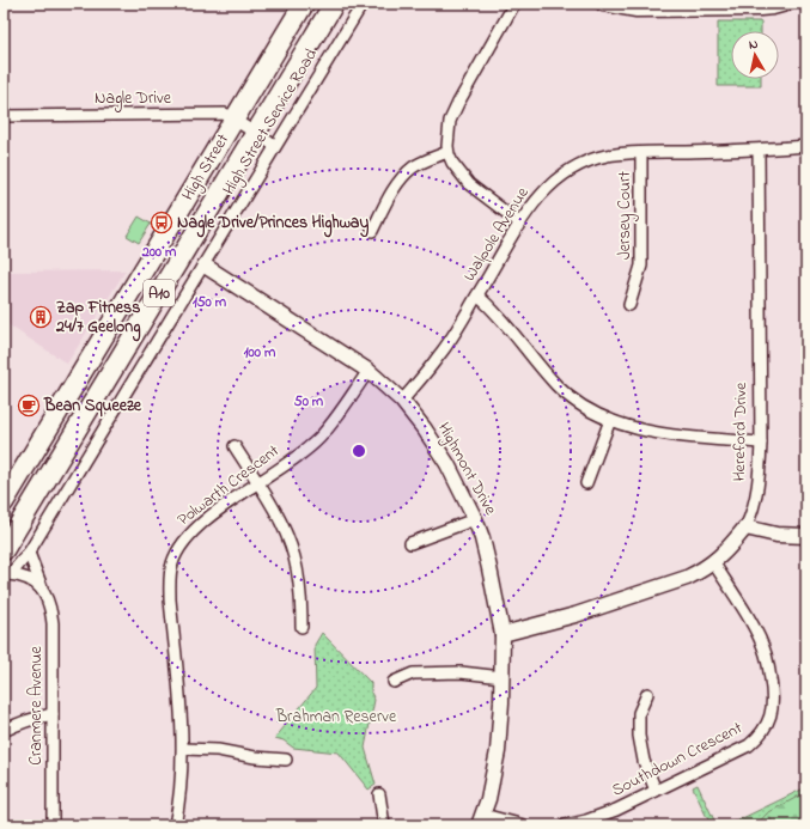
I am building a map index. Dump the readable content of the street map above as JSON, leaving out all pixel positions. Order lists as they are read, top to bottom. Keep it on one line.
{"streets":{"highway":["High Street","A10"],"street":["Nagle Drive","High Street Service Road","Jersey Court","Walpole Avenue","Hereford Drive","Highmont Drive","Polwarth Crescent","Cranmere Avenue","Southdown Crescent"]},"crossings":[["Nagle Drive","High Street"],["High Street Service Road","High Street"],["High Street Service Road","Highmont Drive"],["High Street Service Road","Cranmere Avenue"],["Jersey Court","Walpole Avenue"],["Walpole Avenue","Hereford Drive"],["Walpole Avenue","Highmont Drive"],["Hereford Drive","Highmont Drive"],["Hereford Drive","Southdown Crescent"],["Highmont Drive","Polwarth Crescent"]],"parks":["Brahman Reserve"],"places":{"bus stop":["Nagle Drive/Princes Highway"],"building":["Zap Fitness 24/7 Geelong"],"cafe":["Bean Squeeze"]},"north":"top","rings":["200 m","150 m","100 m","50 m"]}
